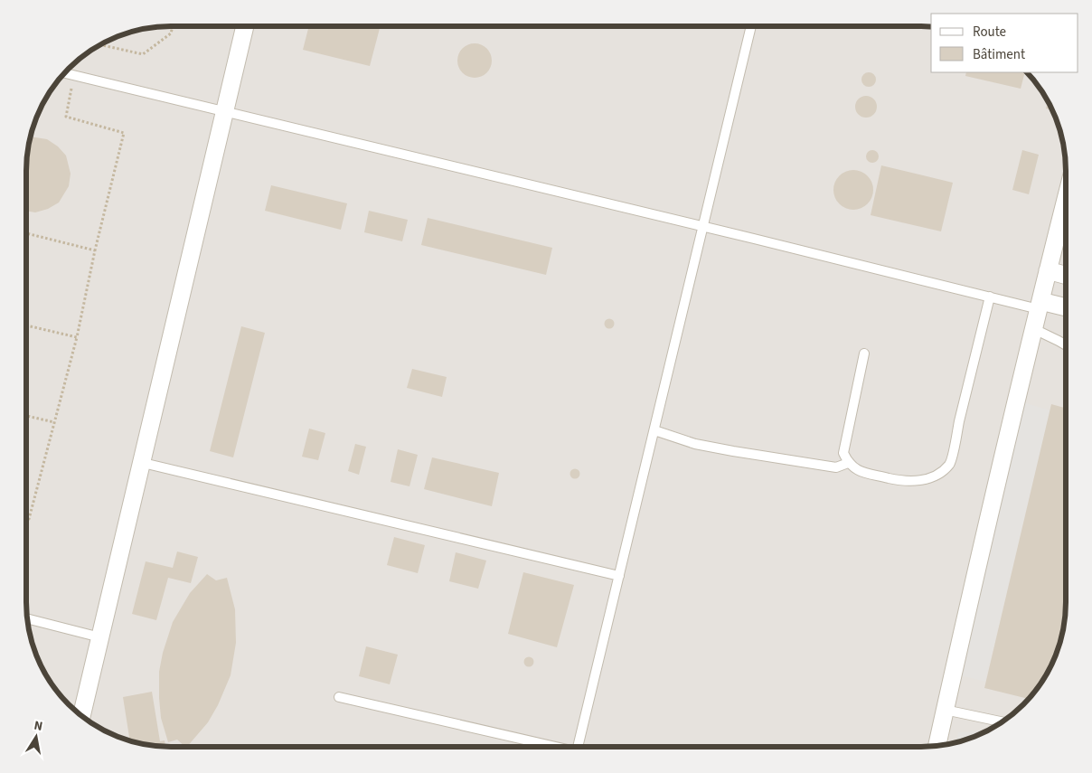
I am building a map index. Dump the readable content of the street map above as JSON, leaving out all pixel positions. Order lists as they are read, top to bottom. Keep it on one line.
{"legend":["Route","Bâtiment"],"north":"top"}
